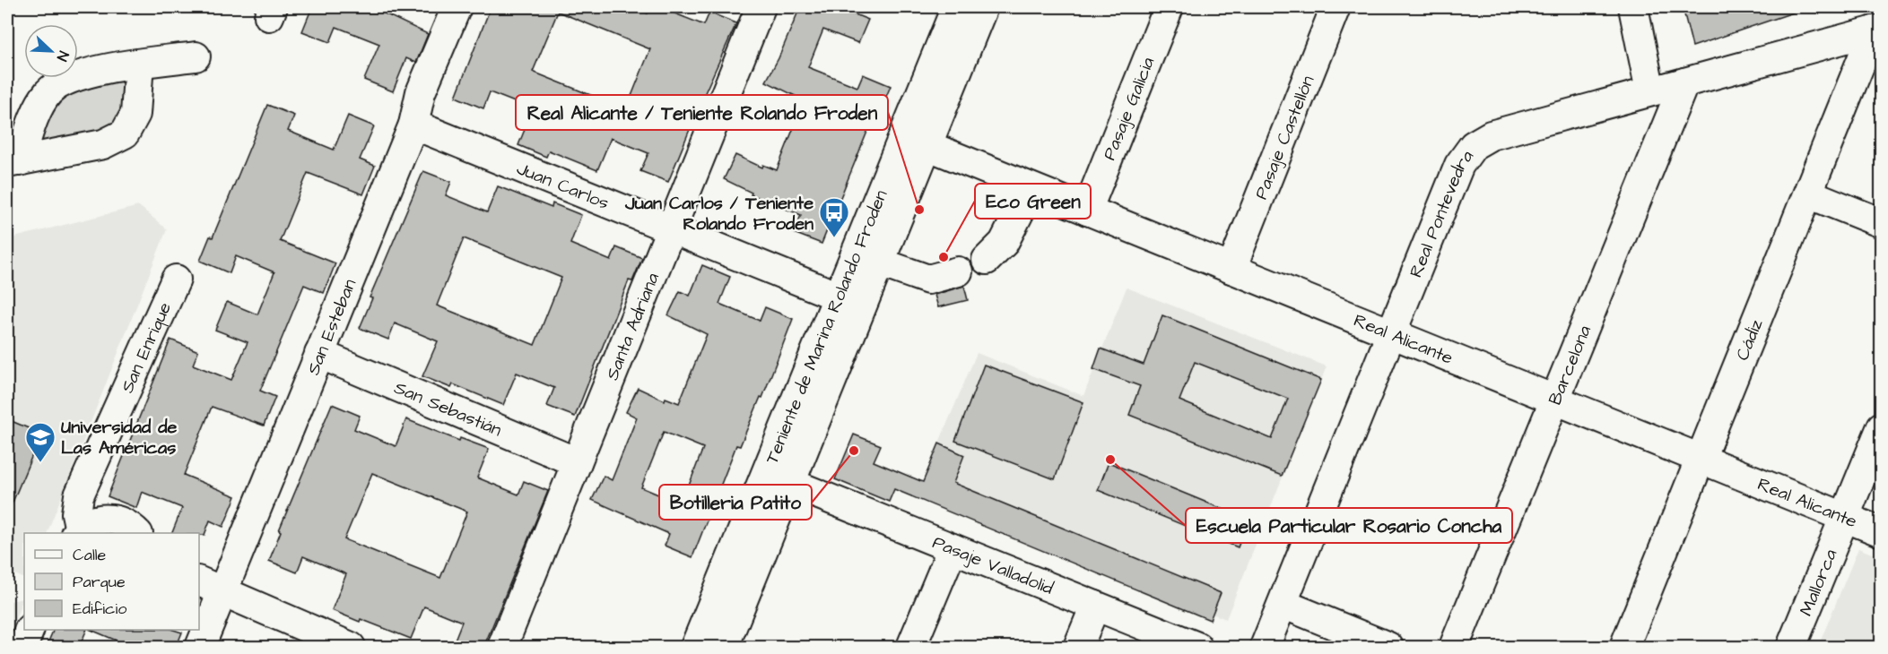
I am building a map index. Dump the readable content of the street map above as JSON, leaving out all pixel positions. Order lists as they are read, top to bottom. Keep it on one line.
{"streets":{"street":["Pasaje Galicia","Pasaje Castellón","Juan Carlos","Real Pontevedra","San Esteban","Santa Adriana","Teniente de Marina Rolando Froden","Real Alicante","Cádiz","San Enrique","Barcelona","San Sebastián","Pasaje Valladolid","Mallorca"]},"crossings":[["Pasaje Galicia","Real Alicante"],["Pasaje Castellón","Real Alicante"],["Juan Carlos","San Esteban"],["Juan Carlos","Santa Adriana"],["Juan Carlos","Teniente de Marina Rolando Froden"],["Real Pontevedra","Real Alicante"],["Real Pontevedra","Cádiz"],["Real Pontevedra","Barcelona"],["San Esteban","San Sebastián"],["Santa Adriana","San Sebastián"],["Teniente de Marina Rolando Froden","Real Alicante"],["Teniente de Marina Rolando Froden","Pasaje Valladolid"],["Real Alicante","Cádiz"],["Real Alicante","Barcelona"],["Real Alicante","Mallorca"]],"places":{"other":["Real Alicante / Teniente Rolando Froden","Eco Green","Botilleria Patito","Escuela Particular Rosario Concha"],"bus stop":["Juan Carlos / Teniente Rolando Froden"],"school or university":["Universidad de Las Américas"]},"legend":["Calle","Parque","Edificio"],"north":"bottom right"}
